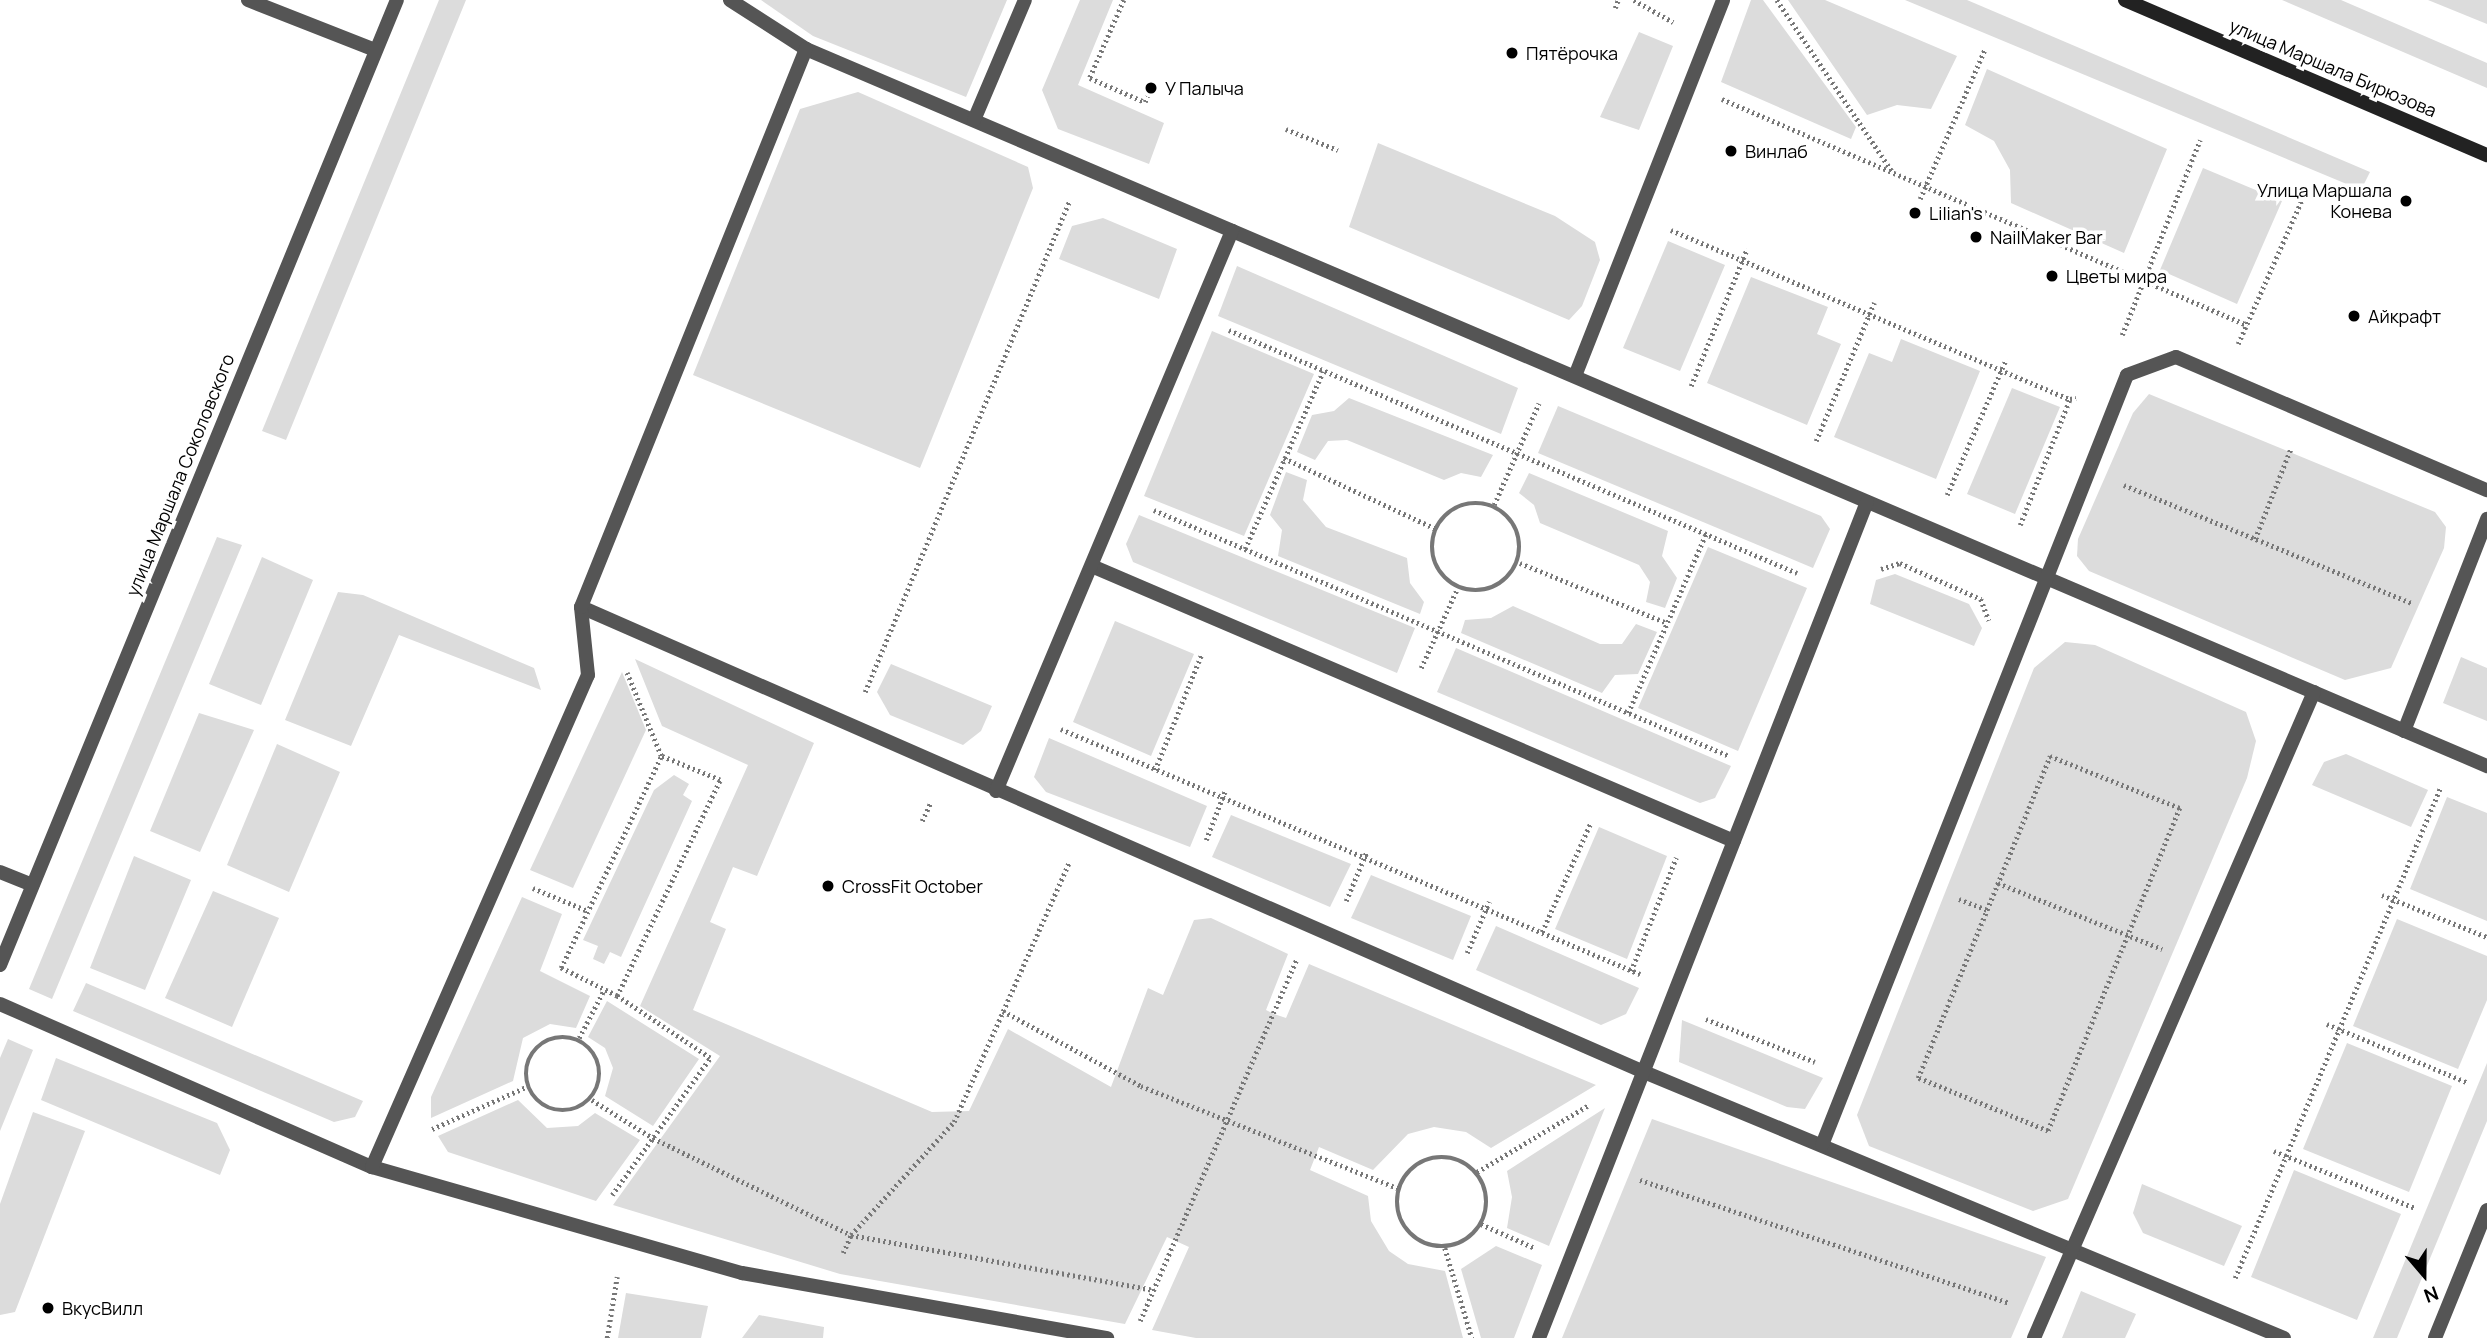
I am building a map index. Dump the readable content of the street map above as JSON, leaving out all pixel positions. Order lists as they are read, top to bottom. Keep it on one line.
{"streets":{"main road":["улица Маршала Бирюзова"],"street":["улица Маршала Соколовского"]},"places":["Пятёрочка","У Палыча","Винлаб","Улица Маршала Конева","Lilian's","NailMaker Bar","Цветы мира","Айкрафт","CrossFit October","ВкусВилл"],"north":"bottom"}
